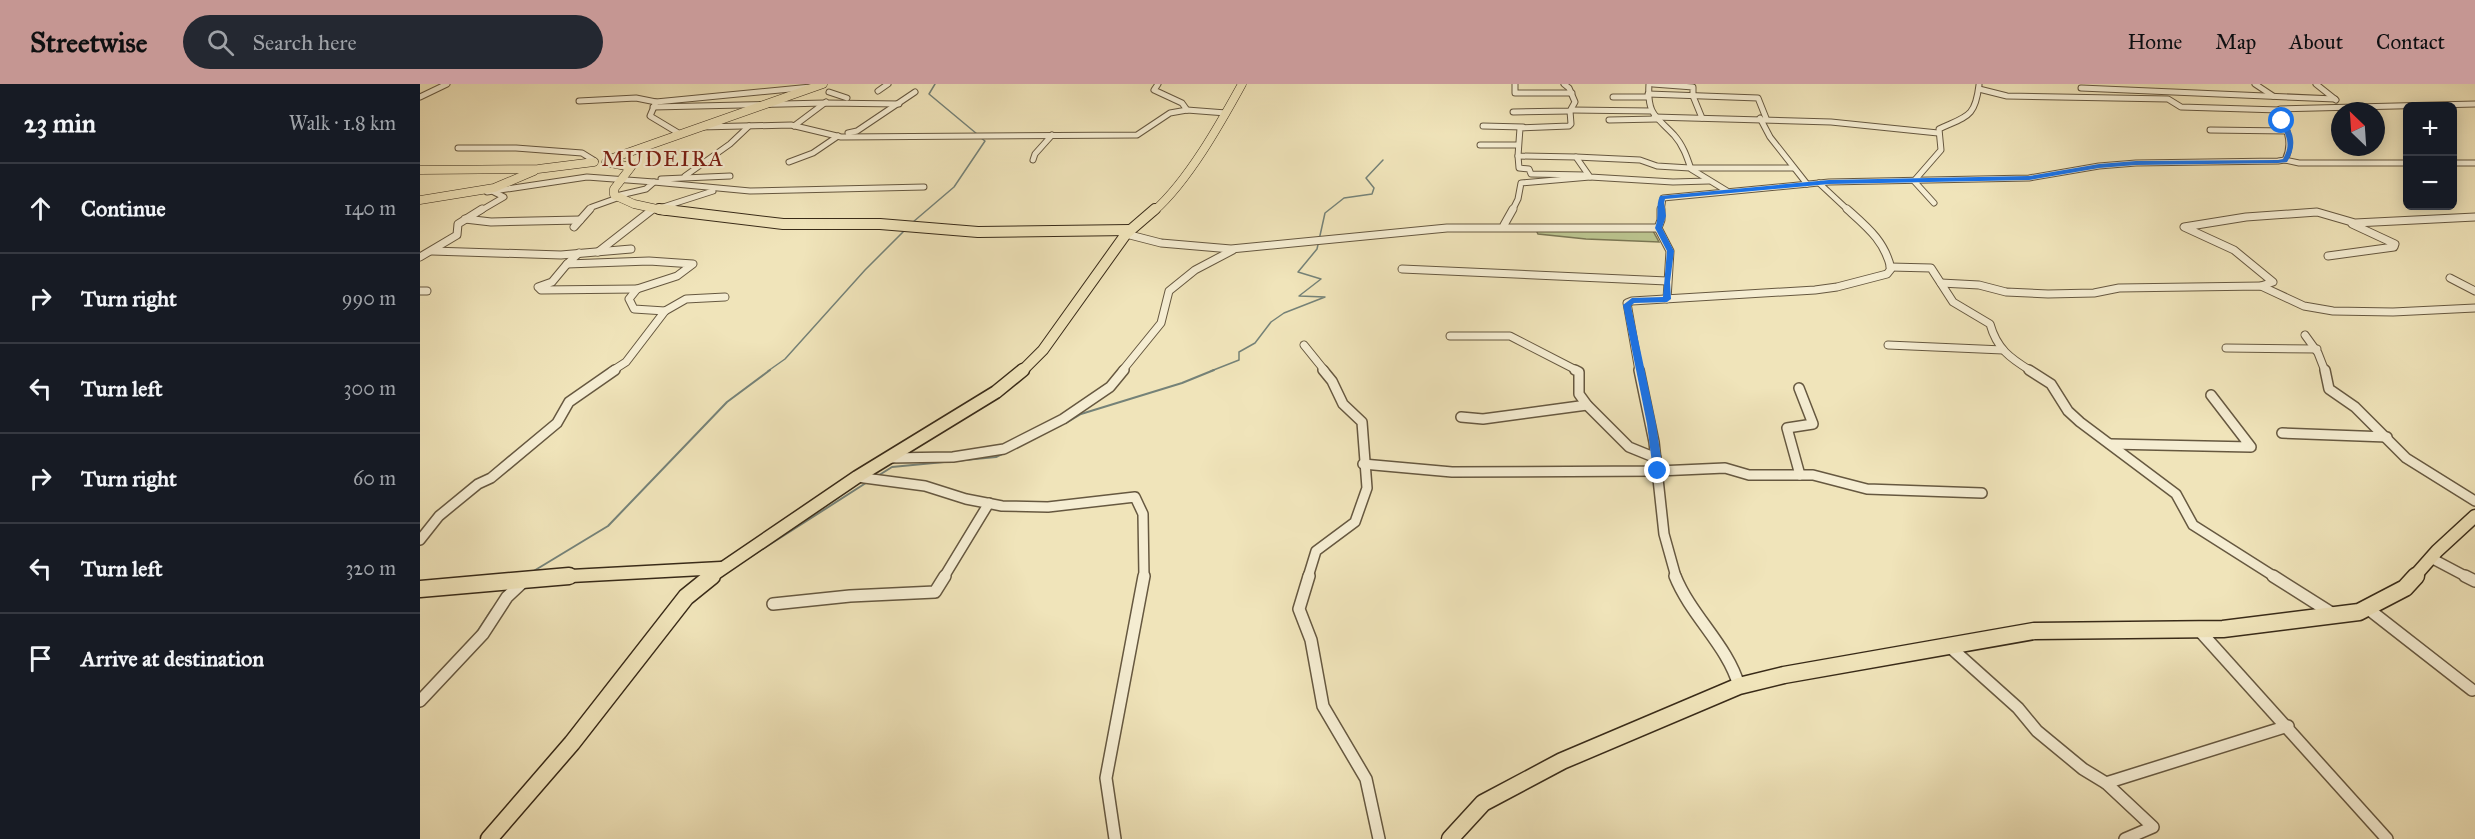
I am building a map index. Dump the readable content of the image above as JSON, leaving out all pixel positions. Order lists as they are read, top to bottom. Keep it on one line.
{"districts":["MUDEIRA"],"north":"top left","page":{"header":"Streetwise","search":"Search here","nav":["Home","Map","About","Contact"],"heading":["23 min","Walk · 1.8 km"],"map_buttons":["+","−"],"list":[["Continue","140 m"],["Turn right","990 m"],["Turn left","300 m"],["Turn right","60 m"],["Turn left","320 m"],"Arrive at destination"]}}
